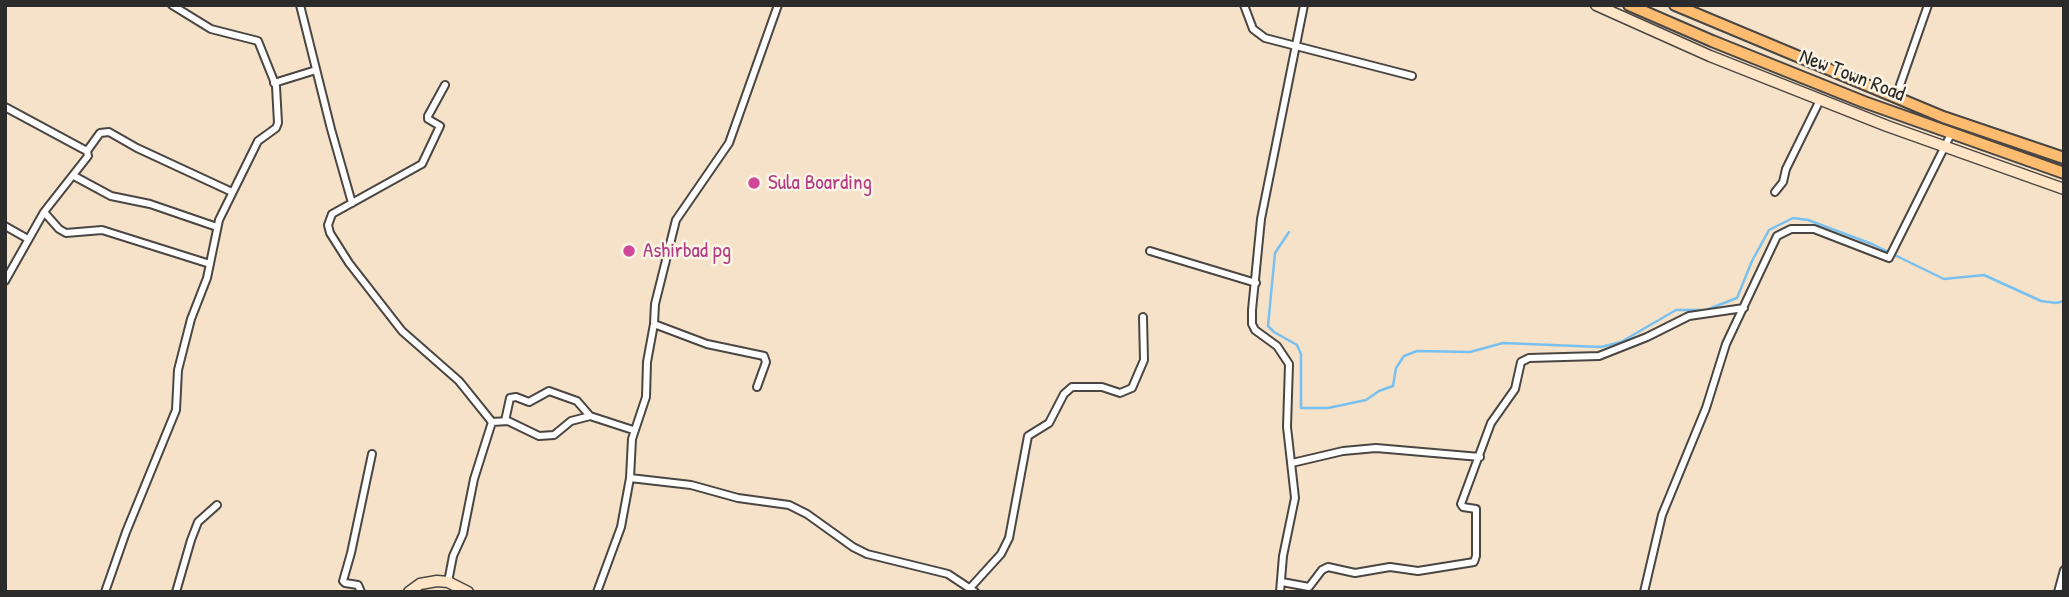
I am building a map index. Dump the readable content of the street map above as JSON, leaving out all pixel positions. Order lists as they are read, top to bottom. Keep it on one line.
{"streets":{"main road":["New Town Road"]},"places":["Sula Boarding","Ashirbad pg"]}
